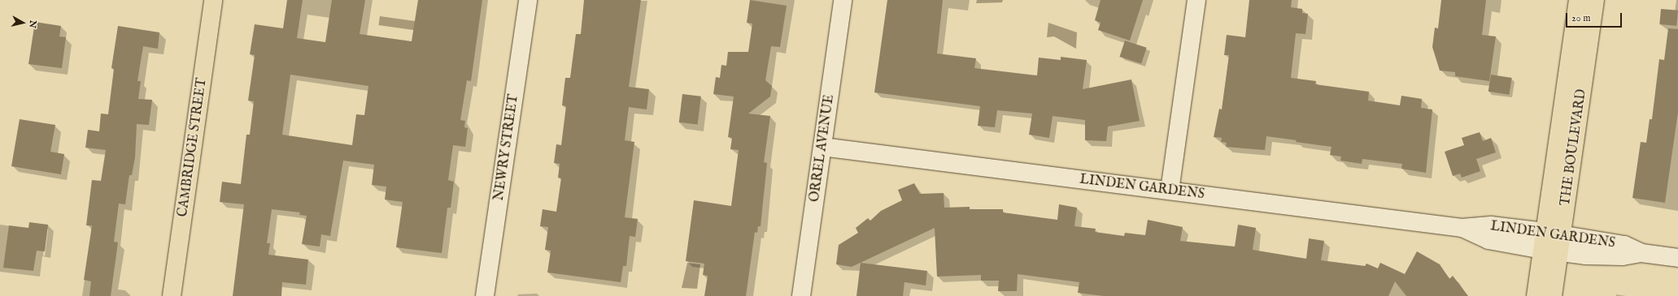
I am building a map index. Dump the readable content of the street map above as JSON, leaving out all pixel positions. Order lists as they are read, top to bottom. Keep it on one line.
{"streets":{"main road":["CAMBRIDGE STREET","THE BOULEVARD"],"street":["NEWRY STREET","ORREL AVENUE","LINDEN GARDENS"]},"crossings":[["THE BOULEVARD","LINDEN GARDENS"],["ORREL AVENUE","LINDEN GARDENS"]],"scale_bar":"20 m","north":"right"}
